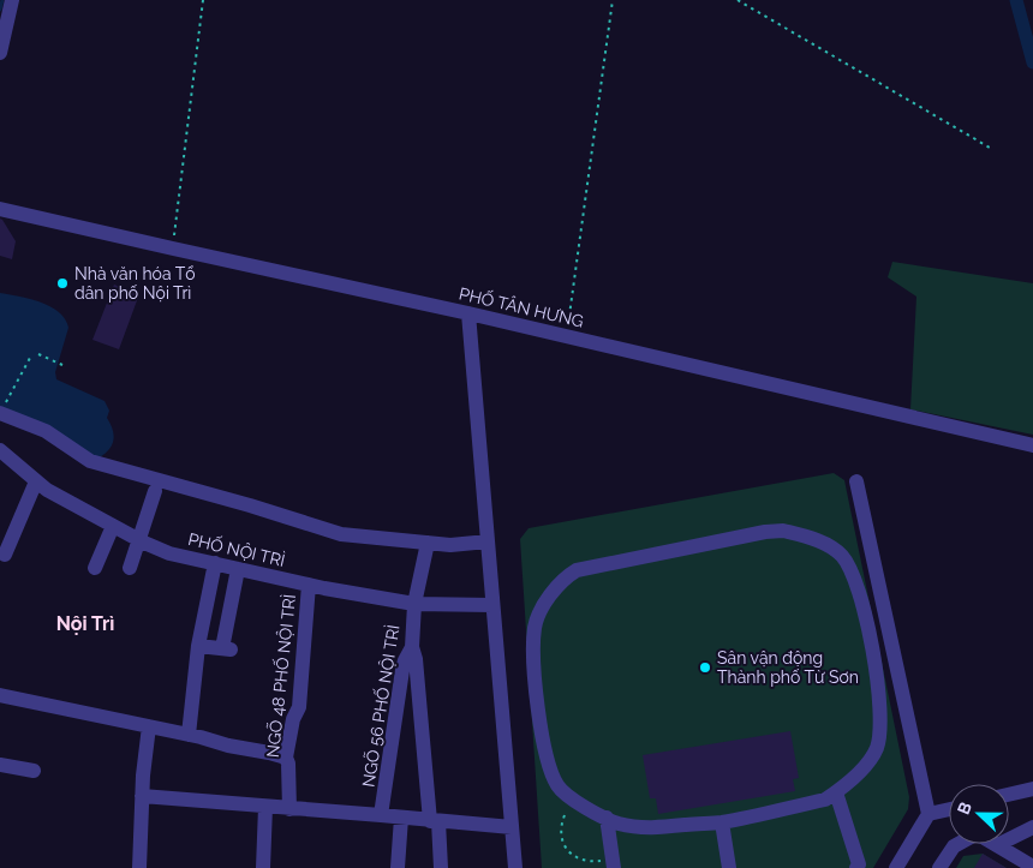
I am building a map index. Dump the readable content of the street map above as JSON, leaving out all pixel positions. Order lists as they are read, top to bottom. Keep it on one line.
{"streets":{"street":["PHỐ TÂN HƯNG","PHỐ NỘI TRÌ","NGÕ 48 PHỐ NỘI TRÌ","NGÕ 56 PHỐ NỘI TRÌ"]},"crossings":[["PHỐ NỘI TRÌ","NGÕ 48 PHỐ NỘI TRÌ"],["PHỐ NỘI TRÌ","NGÕ 56 PHỐ NỘI TRÌ"]],"districts":["Nội Trì"],"places":["Nhà văn hóa Tổ dân phố Nội Trì","Sân vận động Thành phố Từ Sơn"],"north":"left"}
